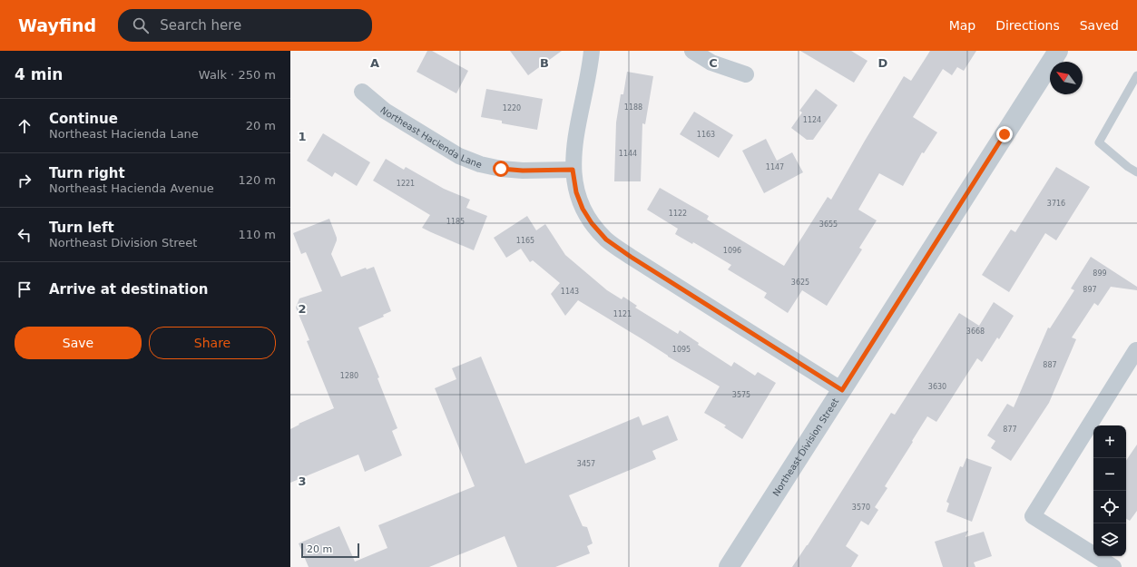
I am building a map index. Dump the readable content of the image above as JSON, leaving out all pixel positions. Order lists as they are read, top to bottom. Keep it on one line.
{"streets":{"street":["Northeast Hacienda Lane","Northeast Division Street"]},"house_numbers":["1188","1220","1124","1163","1144","1147","1221","3716","1122","1185","3655","1165","1096","899","3625","897","1143","1121","3668","1095","887","1280","3630","3575","877","3457","3570"],"scale_bar":"20 m","north":"top left","page":{"header":"Wayfind","search":"Search here","nav":["Map","Directions","Saved"],"heading":["4 min","Walk · 250 m"],"list":[["Continue","Northeast Hacienda Lane","20 m"],["Turn right","Northeast Hacienda Avenue","120 m"],["Turn left","Northeast Division Street","110 m"],"Arrive at destination"],"buttons":["Save","Share"],"map_buttons":["+","−"],"scale":"20 m"},"grid":{"columns":["A","B","C","D"],"rows":["1","2","3"]}}
